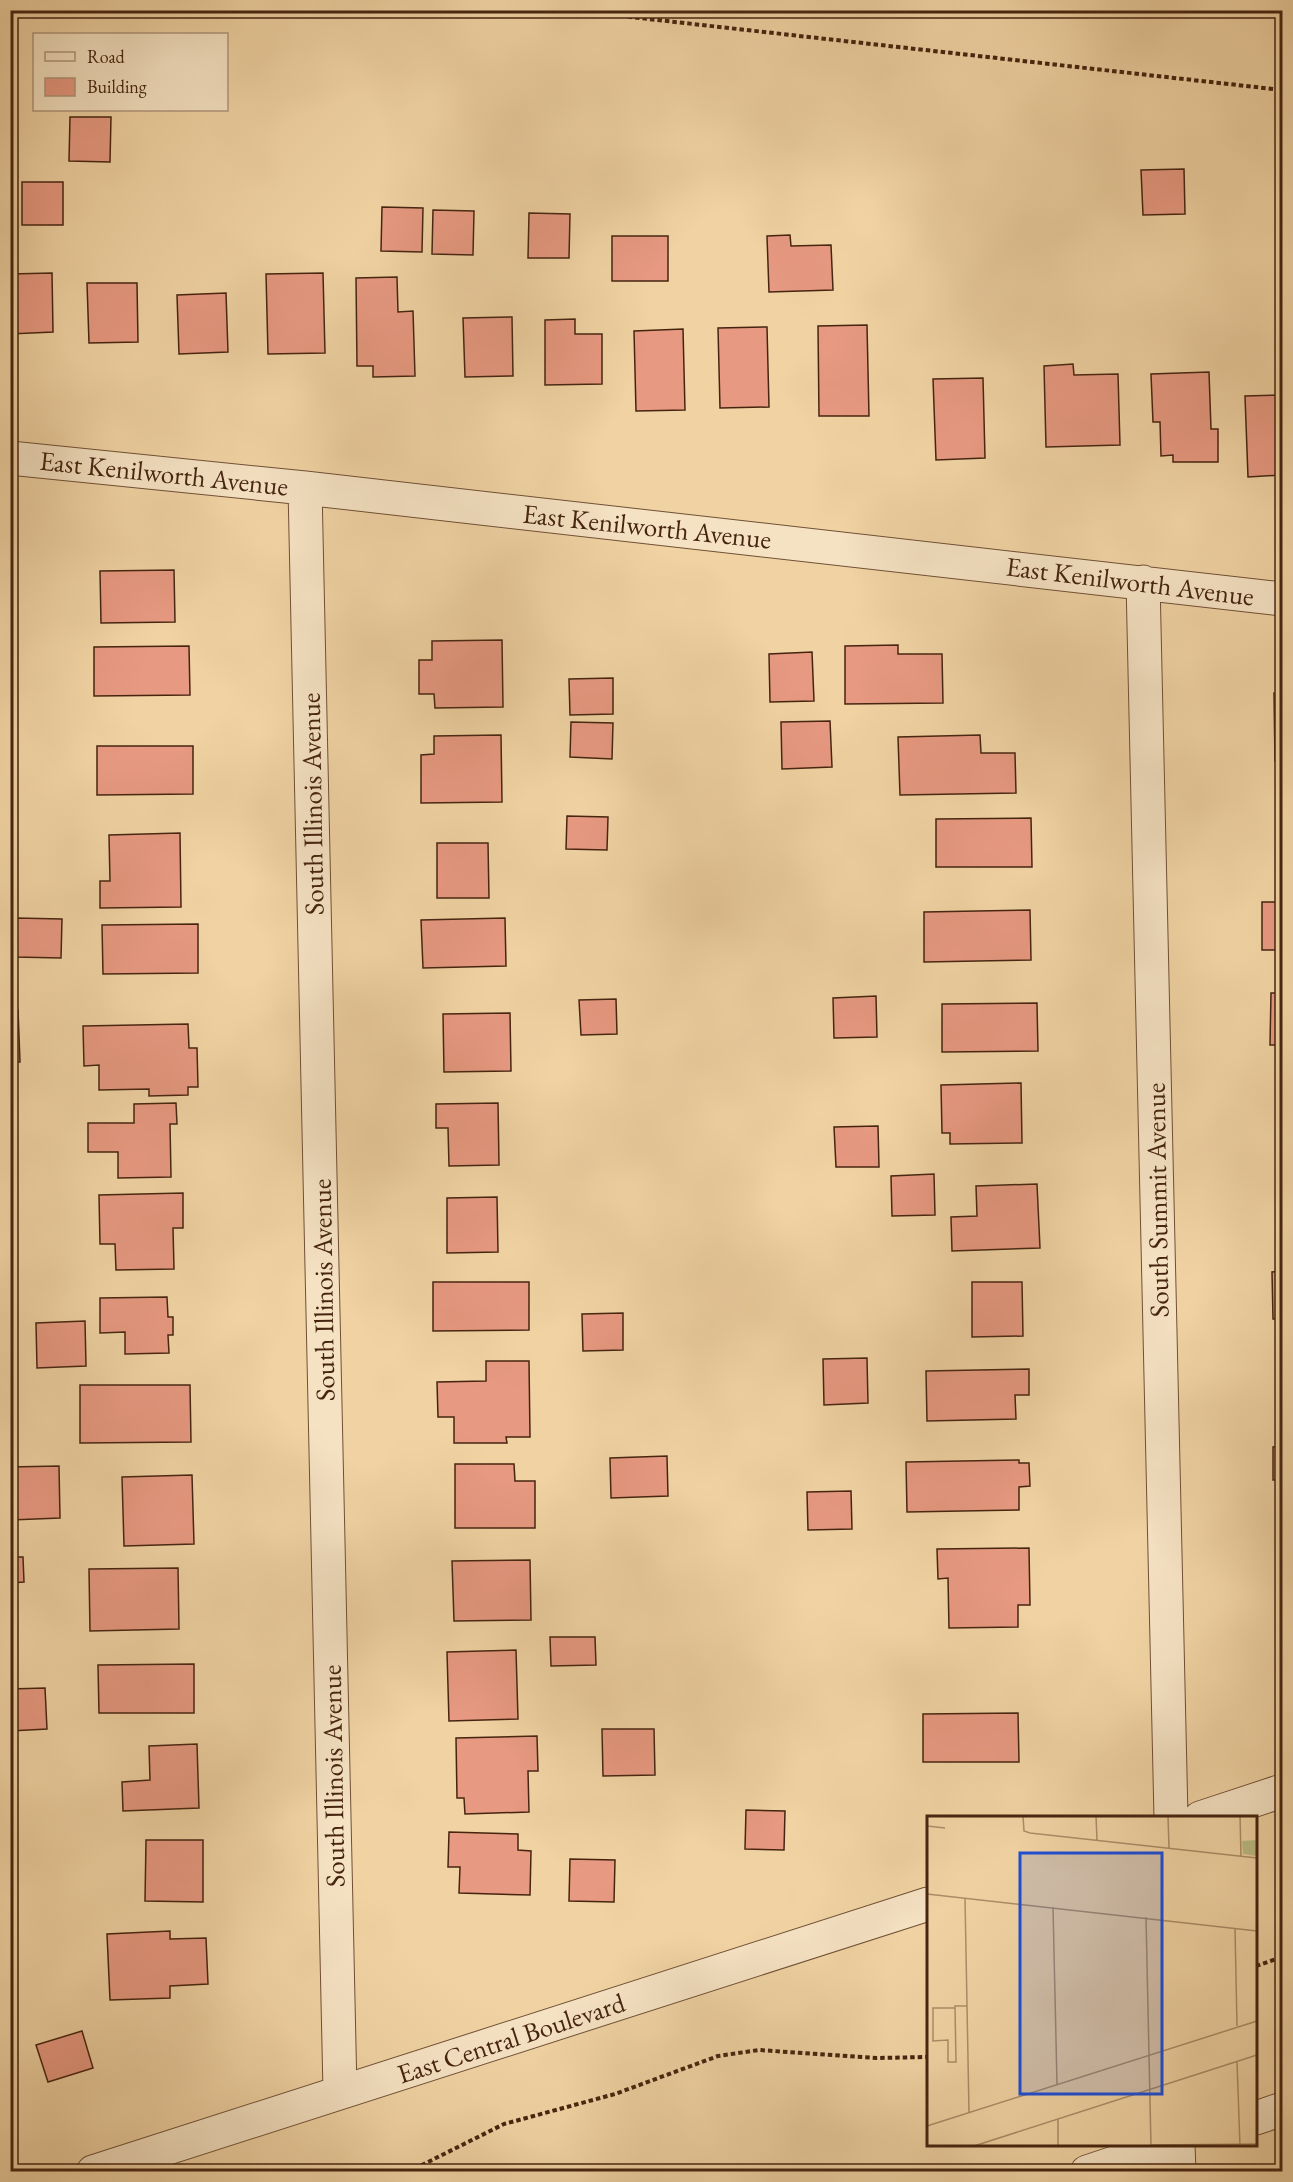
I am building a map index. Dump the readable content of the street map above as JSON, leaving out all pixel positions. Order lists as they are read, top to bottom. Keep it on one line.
{"streets":{"street":["East Kenilworth Avenue","South Illinois Avenue","South Summit Avenue","East Central Boulevard"]},"crossings":[["East Kenilworth Avenue","South Illinois Avenue"],["East Kenilworth Avenue","South Summit Avenue"],["South Illinois Avenue","East Central Boulevard"]],"legend":["Road","Building"]}
